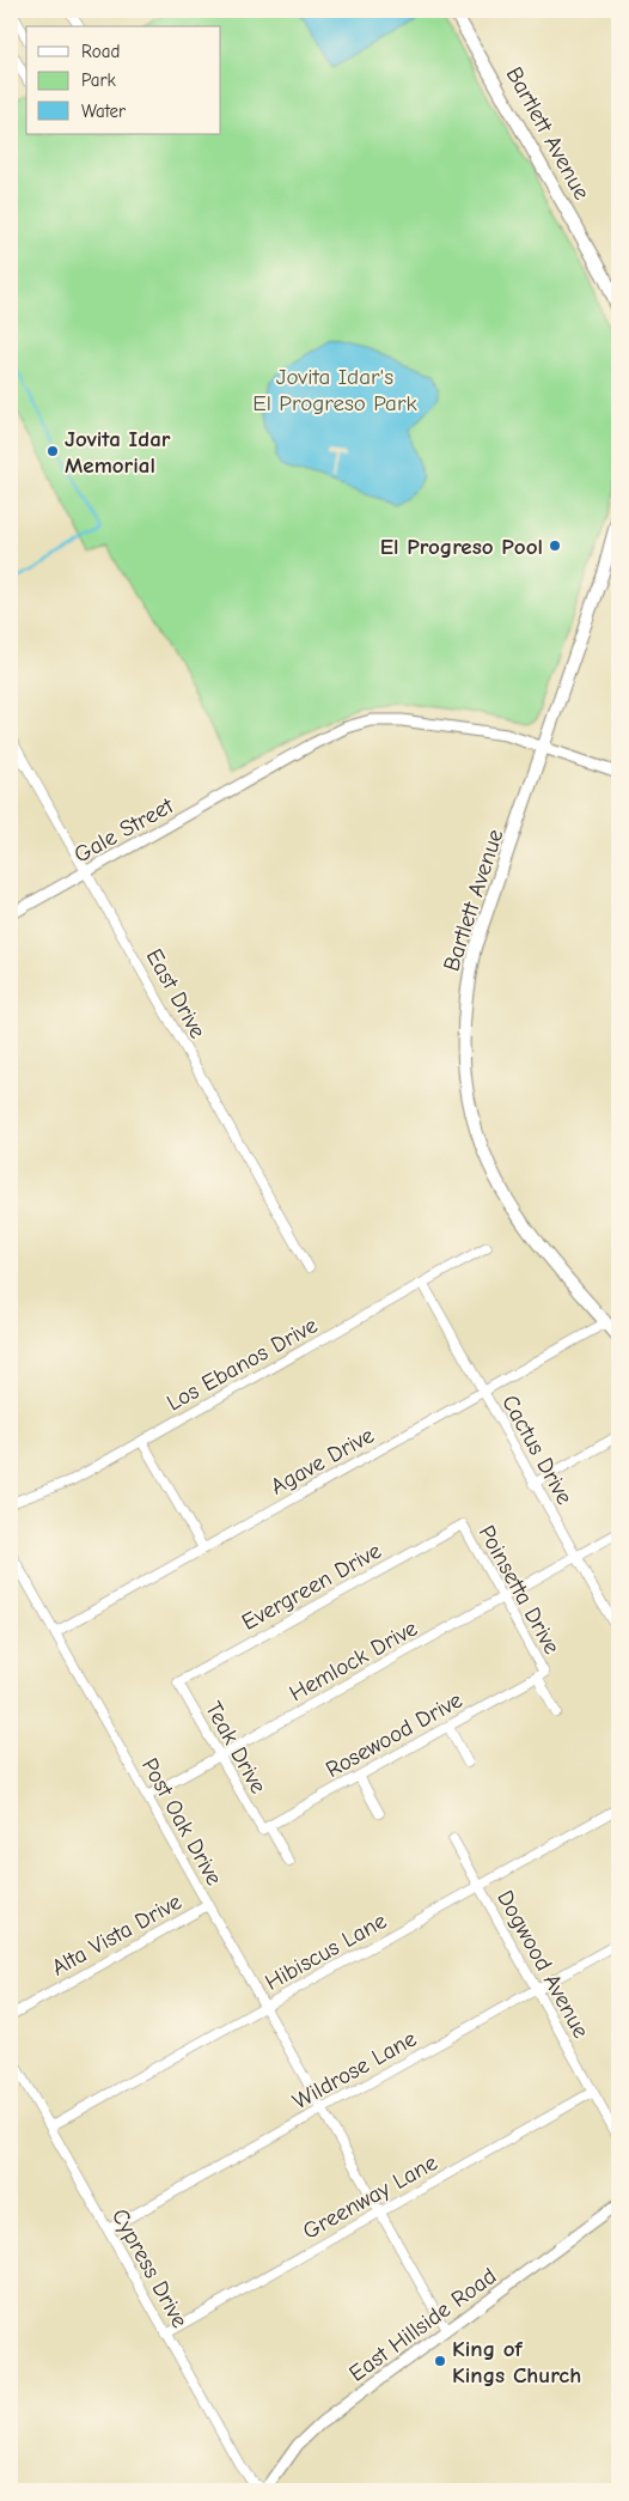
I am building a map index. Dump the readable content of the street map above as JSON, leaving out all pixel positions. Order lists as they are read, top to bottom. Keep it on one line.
{"streets":{"main road":["Bartlett Avenue"],"street":["Gale Street","East Drive","Los Ebanos Drive","Cactus Drive","Agave Drive","Evergreen Drive","Poinsetta Drive","Hemlock Drive","Rosewood Drive","Teak Drive","Post Oak Drive","Alta Vista Drive","Hibiscus Lane","Dogwood Avenue","Wildrose Lane","Greenway Lane","Cypress Drive","East Hillside Road"]},"crossings":[["Bartlett Avenue","Gale Street"],["Bartlett Avenue","Agave Drive"],["Gale Street","East Drive"],["Los Ebanos Drive","Cactus Drive"],["Cactus Drive","Agave Drive"],["Cactus Drive","Hemlock Drive"],["Agave Drive","Post Oak Drive"],["Evergreen Drive","Poinsetta Drive"],["Evergreen Drive","Teak Drive"],["Poinsetta Drive","Hemlock Drive"],["Poinsetta Drive","Rosewood Drive"],["Hemlock Drive","Teak Drive"],["Hemlock Drive","Post Oak Drive"],["Rosewood Drive","Teak Drive"],["Post Oak Drive","Alta Vista Drive"],["Post Oak Drive","Hibiscus Lane"],["Post Oak Drive","Wildrose Lane"],["Post Oak Drive","Greenway Lane"],["Post Oak Drive","East Hillside Road"],["Hibiscus Lane","Dogwood Avenue"],["Hibiscus Lane","Cypress Drive"],["Dogwood Avenue","Wildrose Lane"],["Dogwood Avenue","Greenway Lane"],["Wildrose Lane","Cypress Drive"],["Greenway Lane","Cypress Drive"],["Cypress Drive","East Hillside Road"]],"parks":["Jovita Idar's El Progreso Park"],"places":["Jovita Idar Memorial","El Progreso Pool","King of Kings Church"],"legend":["Road","Park","Water"]}
